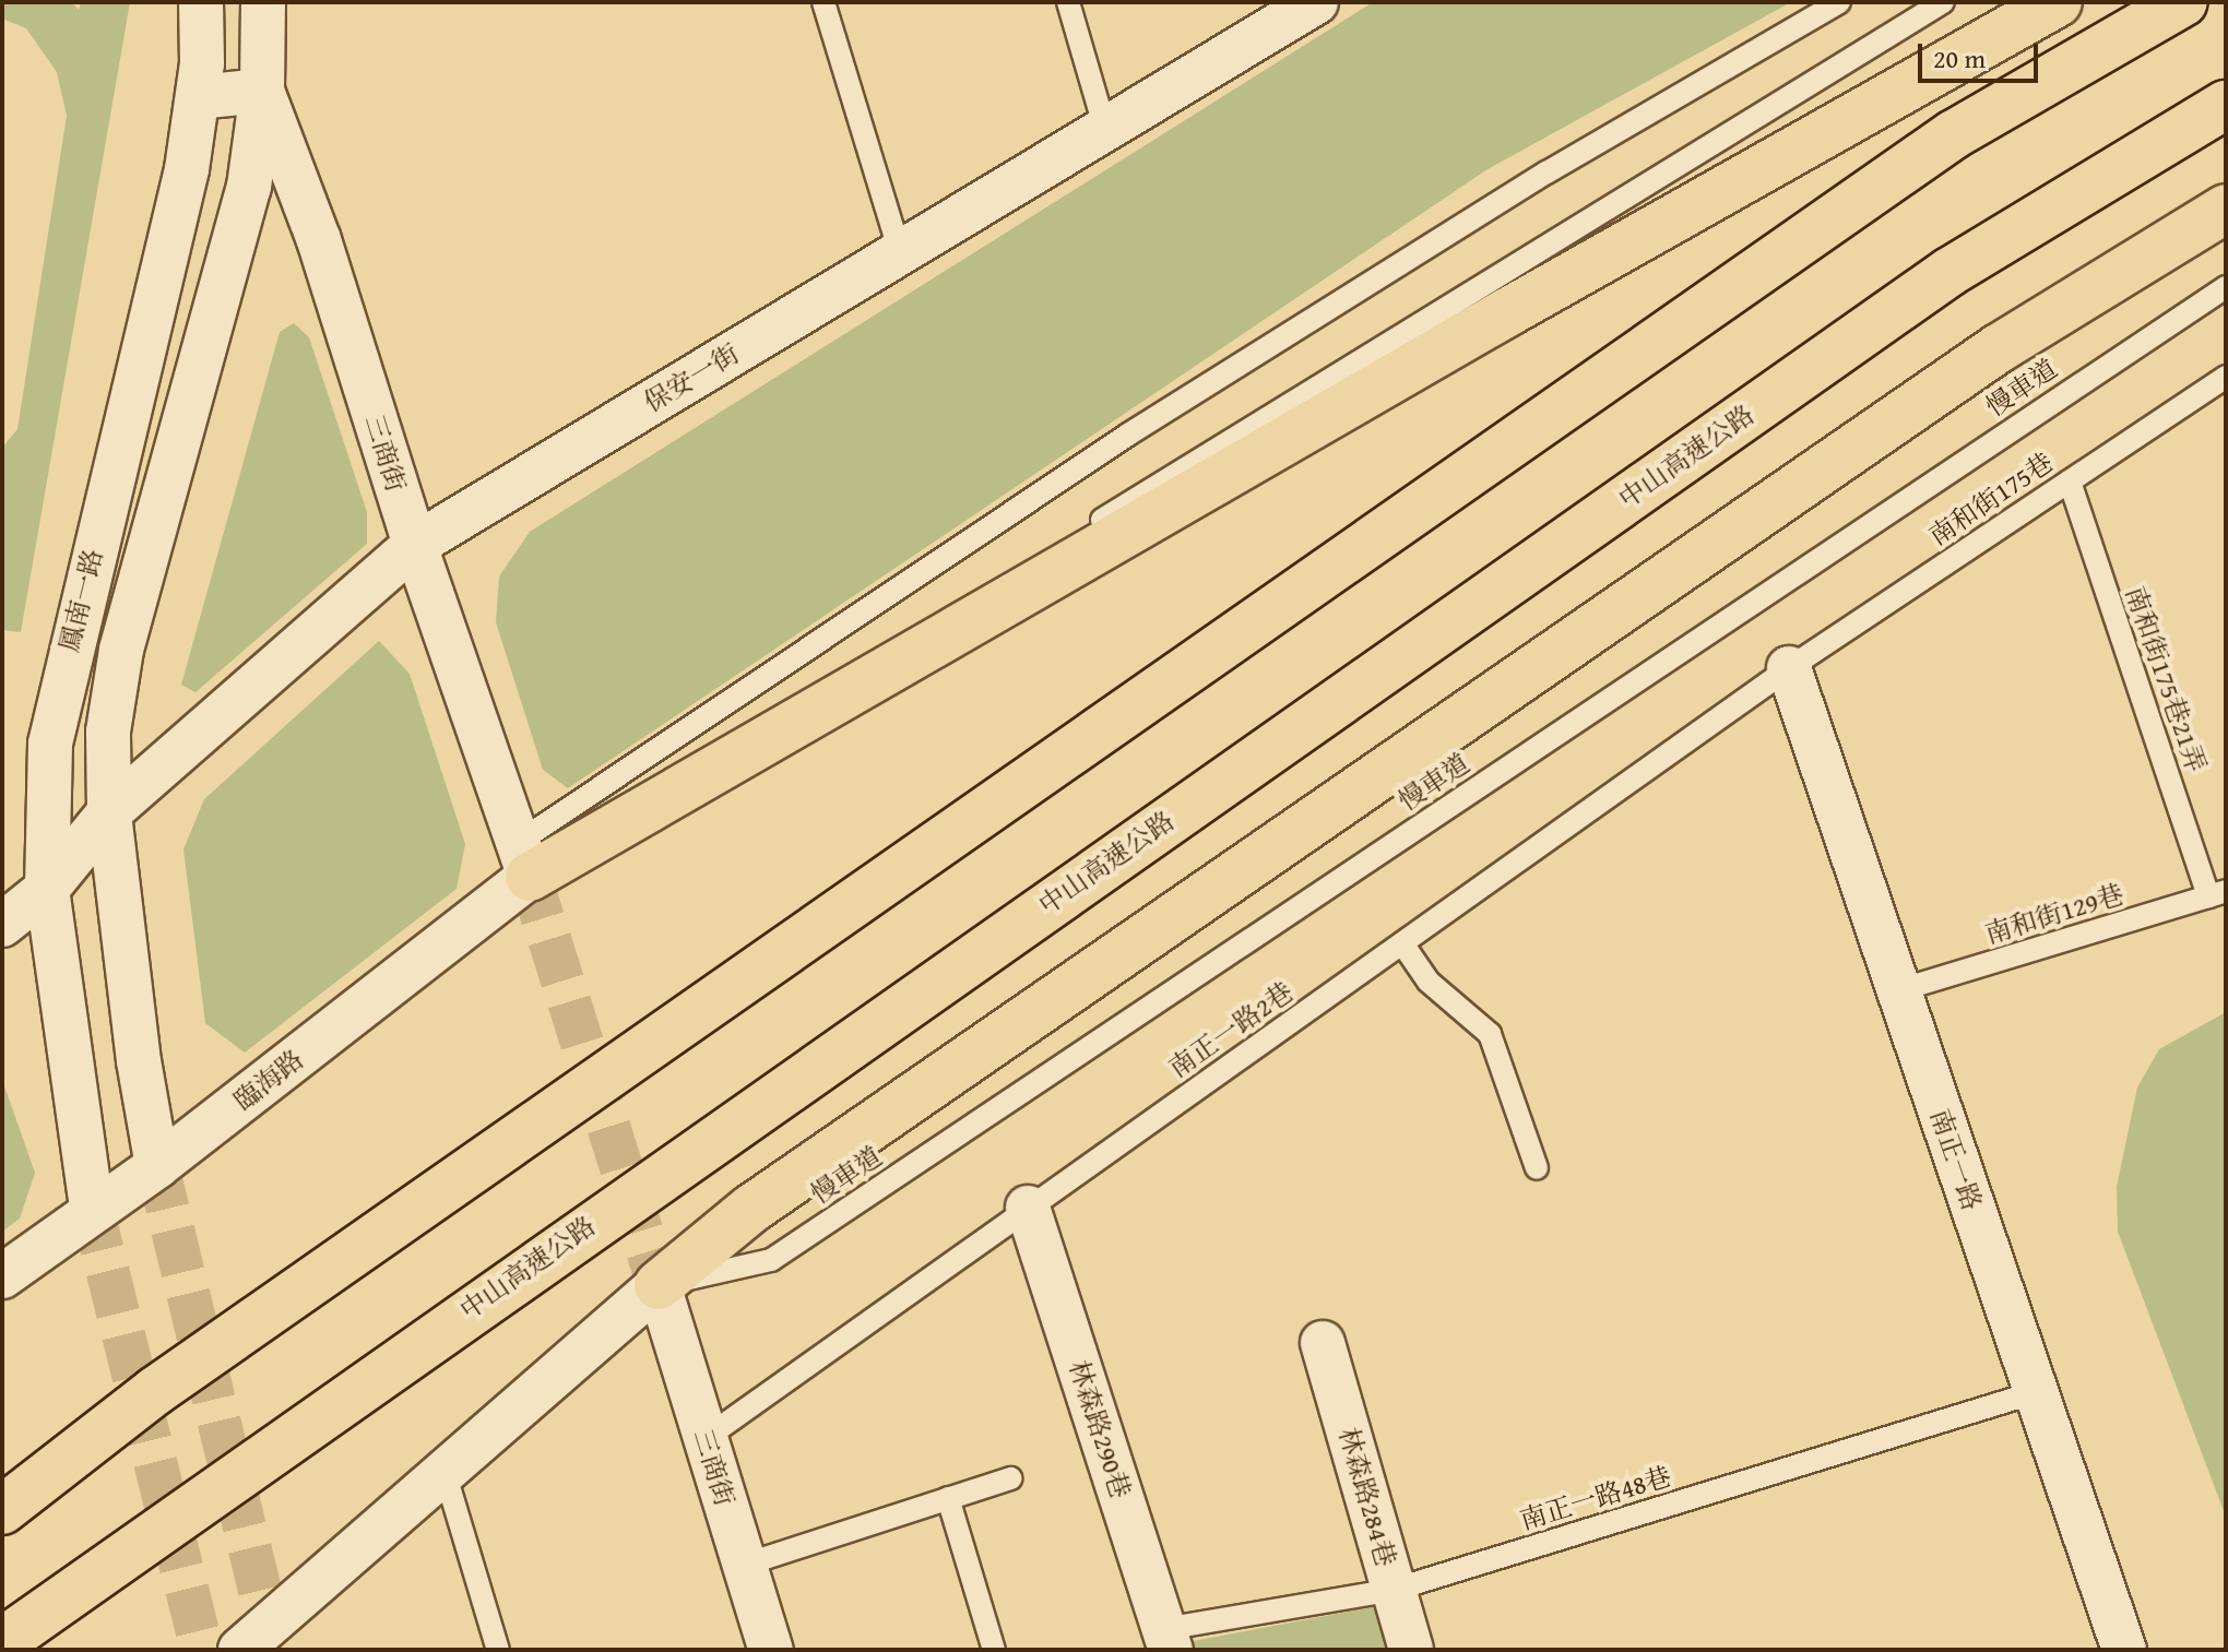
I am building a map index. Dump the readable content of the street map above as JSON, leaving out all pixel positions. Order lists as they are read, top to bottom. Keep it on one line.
{"streets":{"highway":["中山高速公路"],"street":["保安一街","三商街","鳳南一路","臨海路","南正一路","林森路290巷","林森路284巷"],"lane":["慢車道","南和街175巷","南和街175巷21弄","南和街129巷","南正一路2巷","南正一路48巷"]},"crossings":[["保安一街","三商街"],["保安一街","鳳南一路"],["慢車道","三商街"],["三商街","鳳南一路"],["三商街","南正一路2巷"],["三商街","臨海路"],["南和街175巷","南和街175巷21弄"],["南和街175巷","南正一路2巷"],["南和街175巷","南正一路"],["鳳南一路","臨海路"],["南和街175巷21弄","南和街129巷"],["南和街129巷","南正一路"],["南正一路2巷","南正一路"],["南正一路2巷","林森路290巷"],["南正一路","南正一路48巷"],["林森路290巷","南正一路48巷"],["林森路284巷","南正一路48巷"]],"scale_bar":"20 m"}
